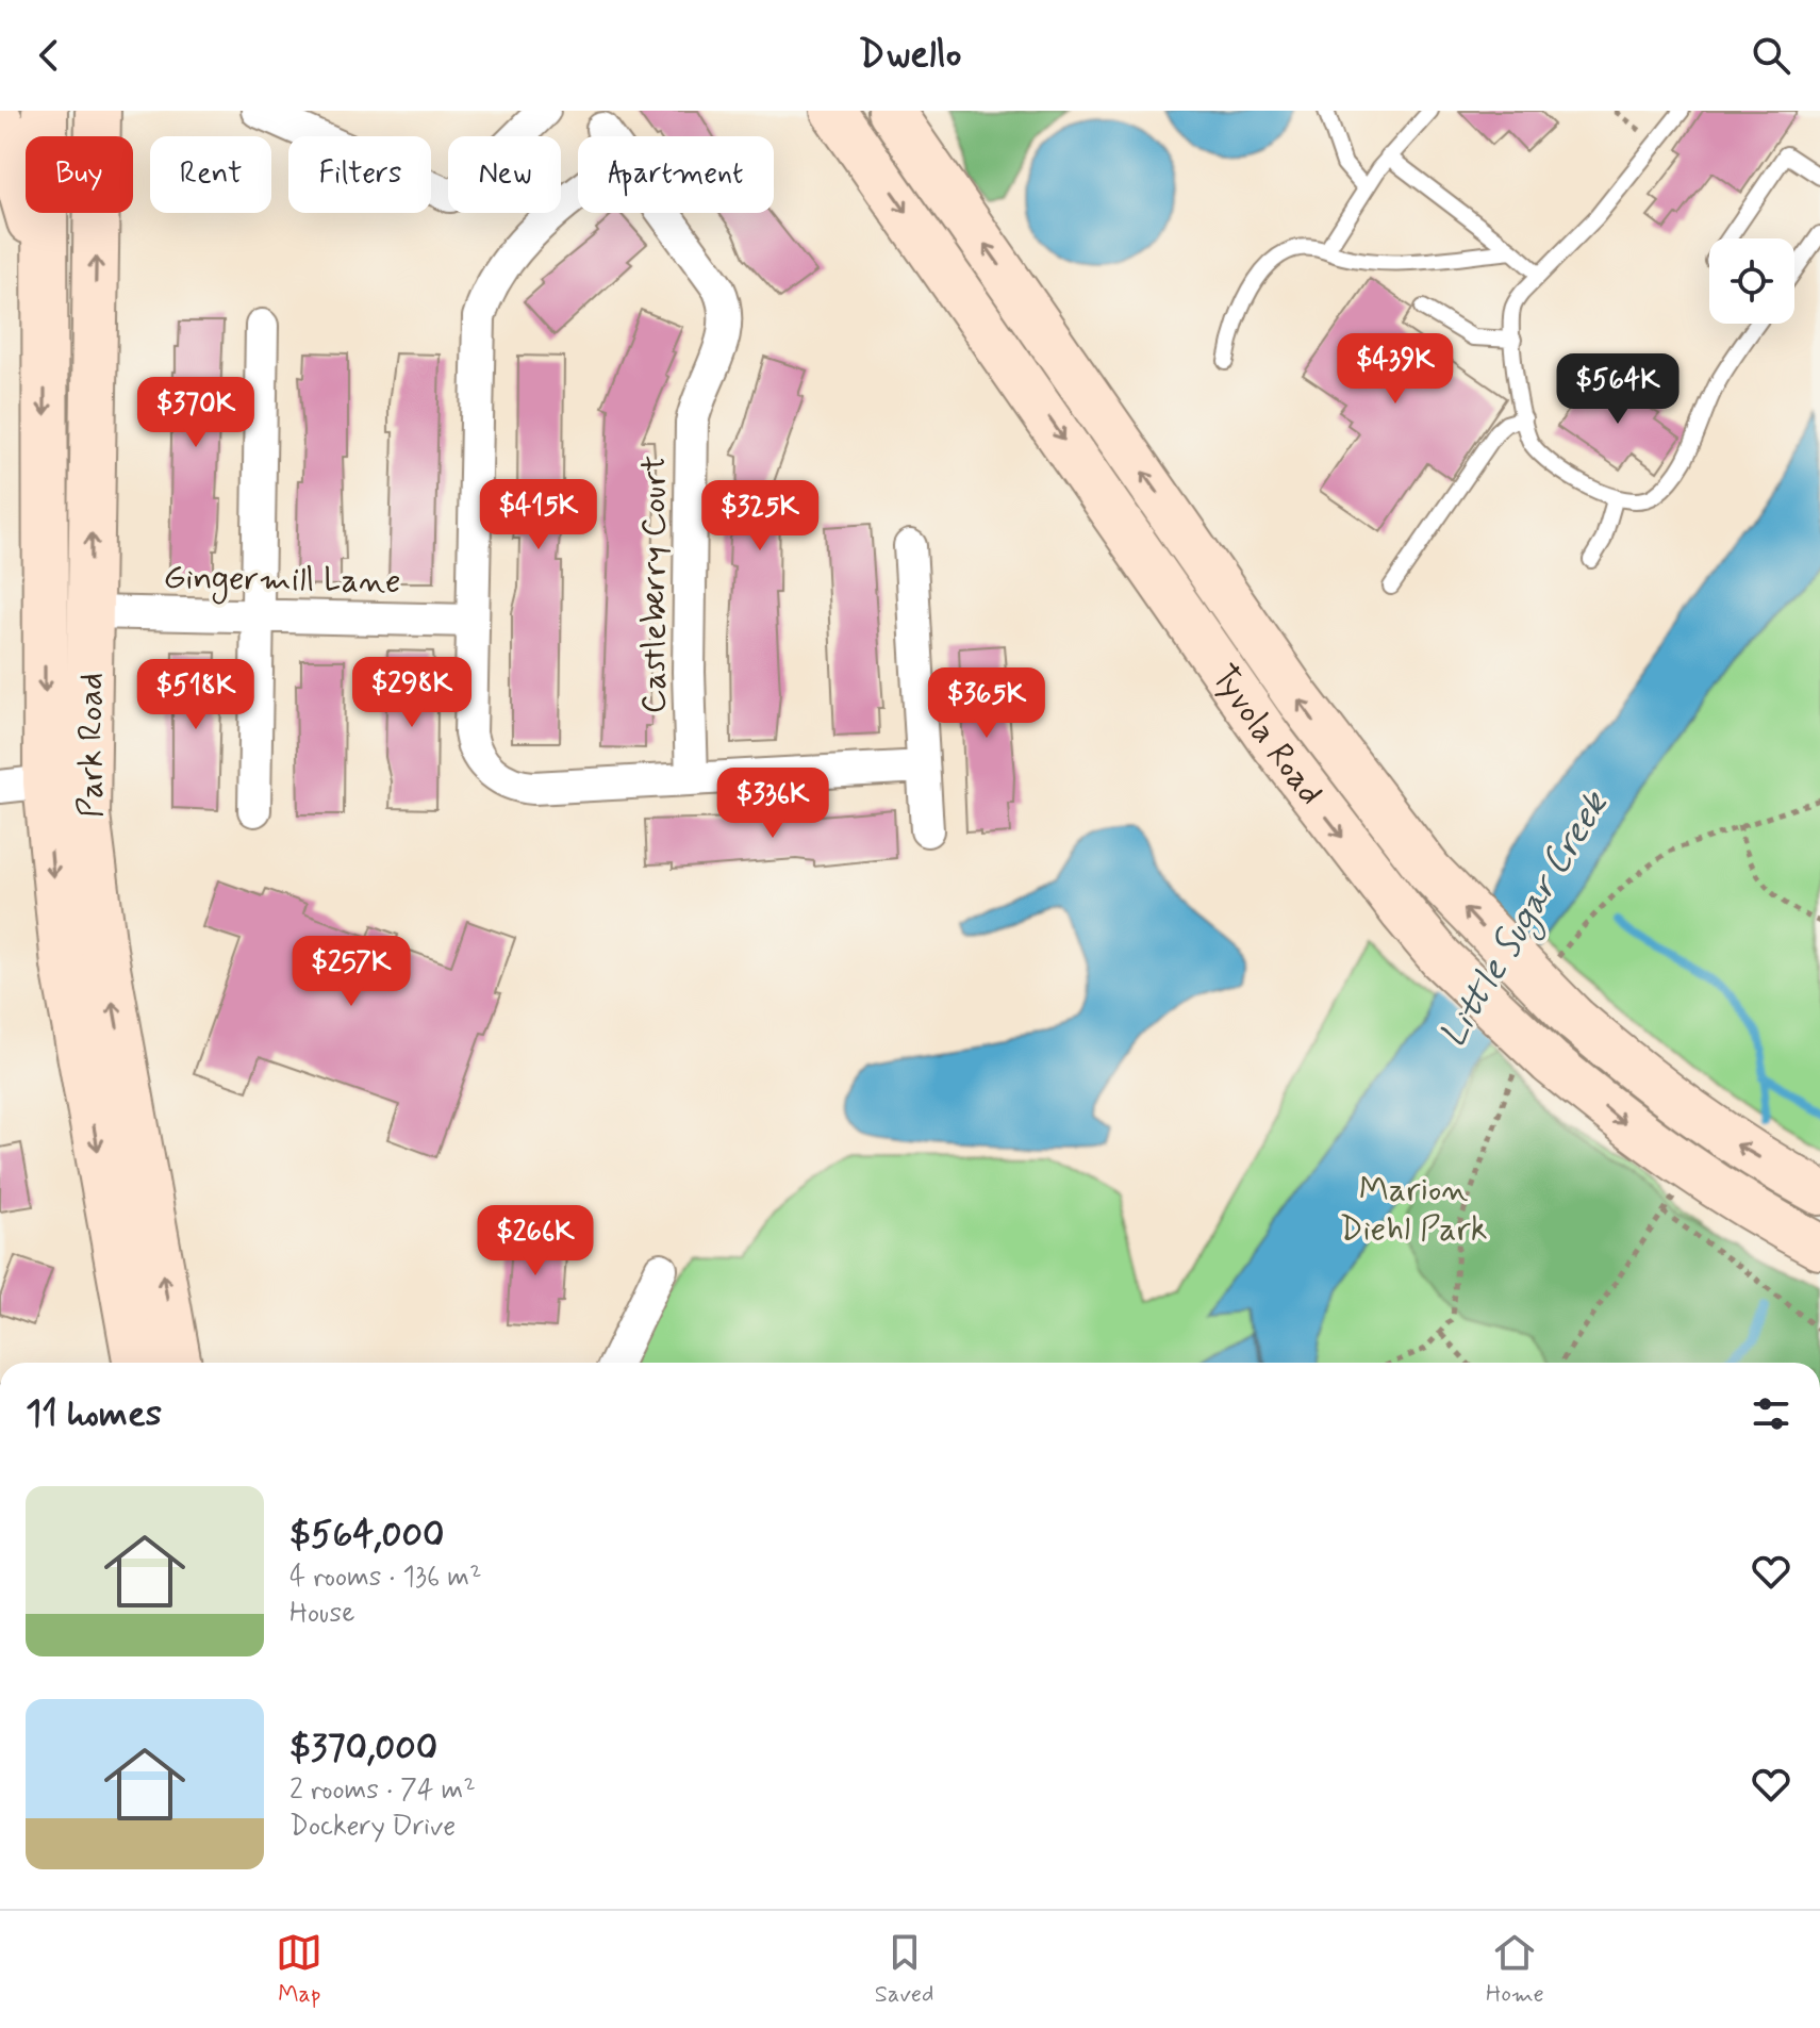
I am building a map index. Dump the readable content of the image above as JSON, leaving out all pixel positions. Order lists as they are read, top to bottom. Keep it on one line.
{"streets":{"main road":["Tyvola Road","Park Road"],"street":["Gingermill Lane","Castleberry Court"]},"crossings":[["Gingermill Lane","Park Road"]],"water":["Little Sugar Creek"],"parks":["Marion Diehl Park"],"page":{"header":"Dwello","chip":["Buy","Rent","Filters","New","Apartment"],"price":["$439K","$564K","$370K","$415K","$325K","$298K","$518K","$365K","$336K","$257K","$266K"],"heading":"11 homes","list":[{"name":"$564,000","note":"4 rooms · 136 m² · House"},{"name":"$370,000","note":"2 rooms · 74 m² · Dockery Drive"}],"tabs":["Map","Saved","Home"]}}
